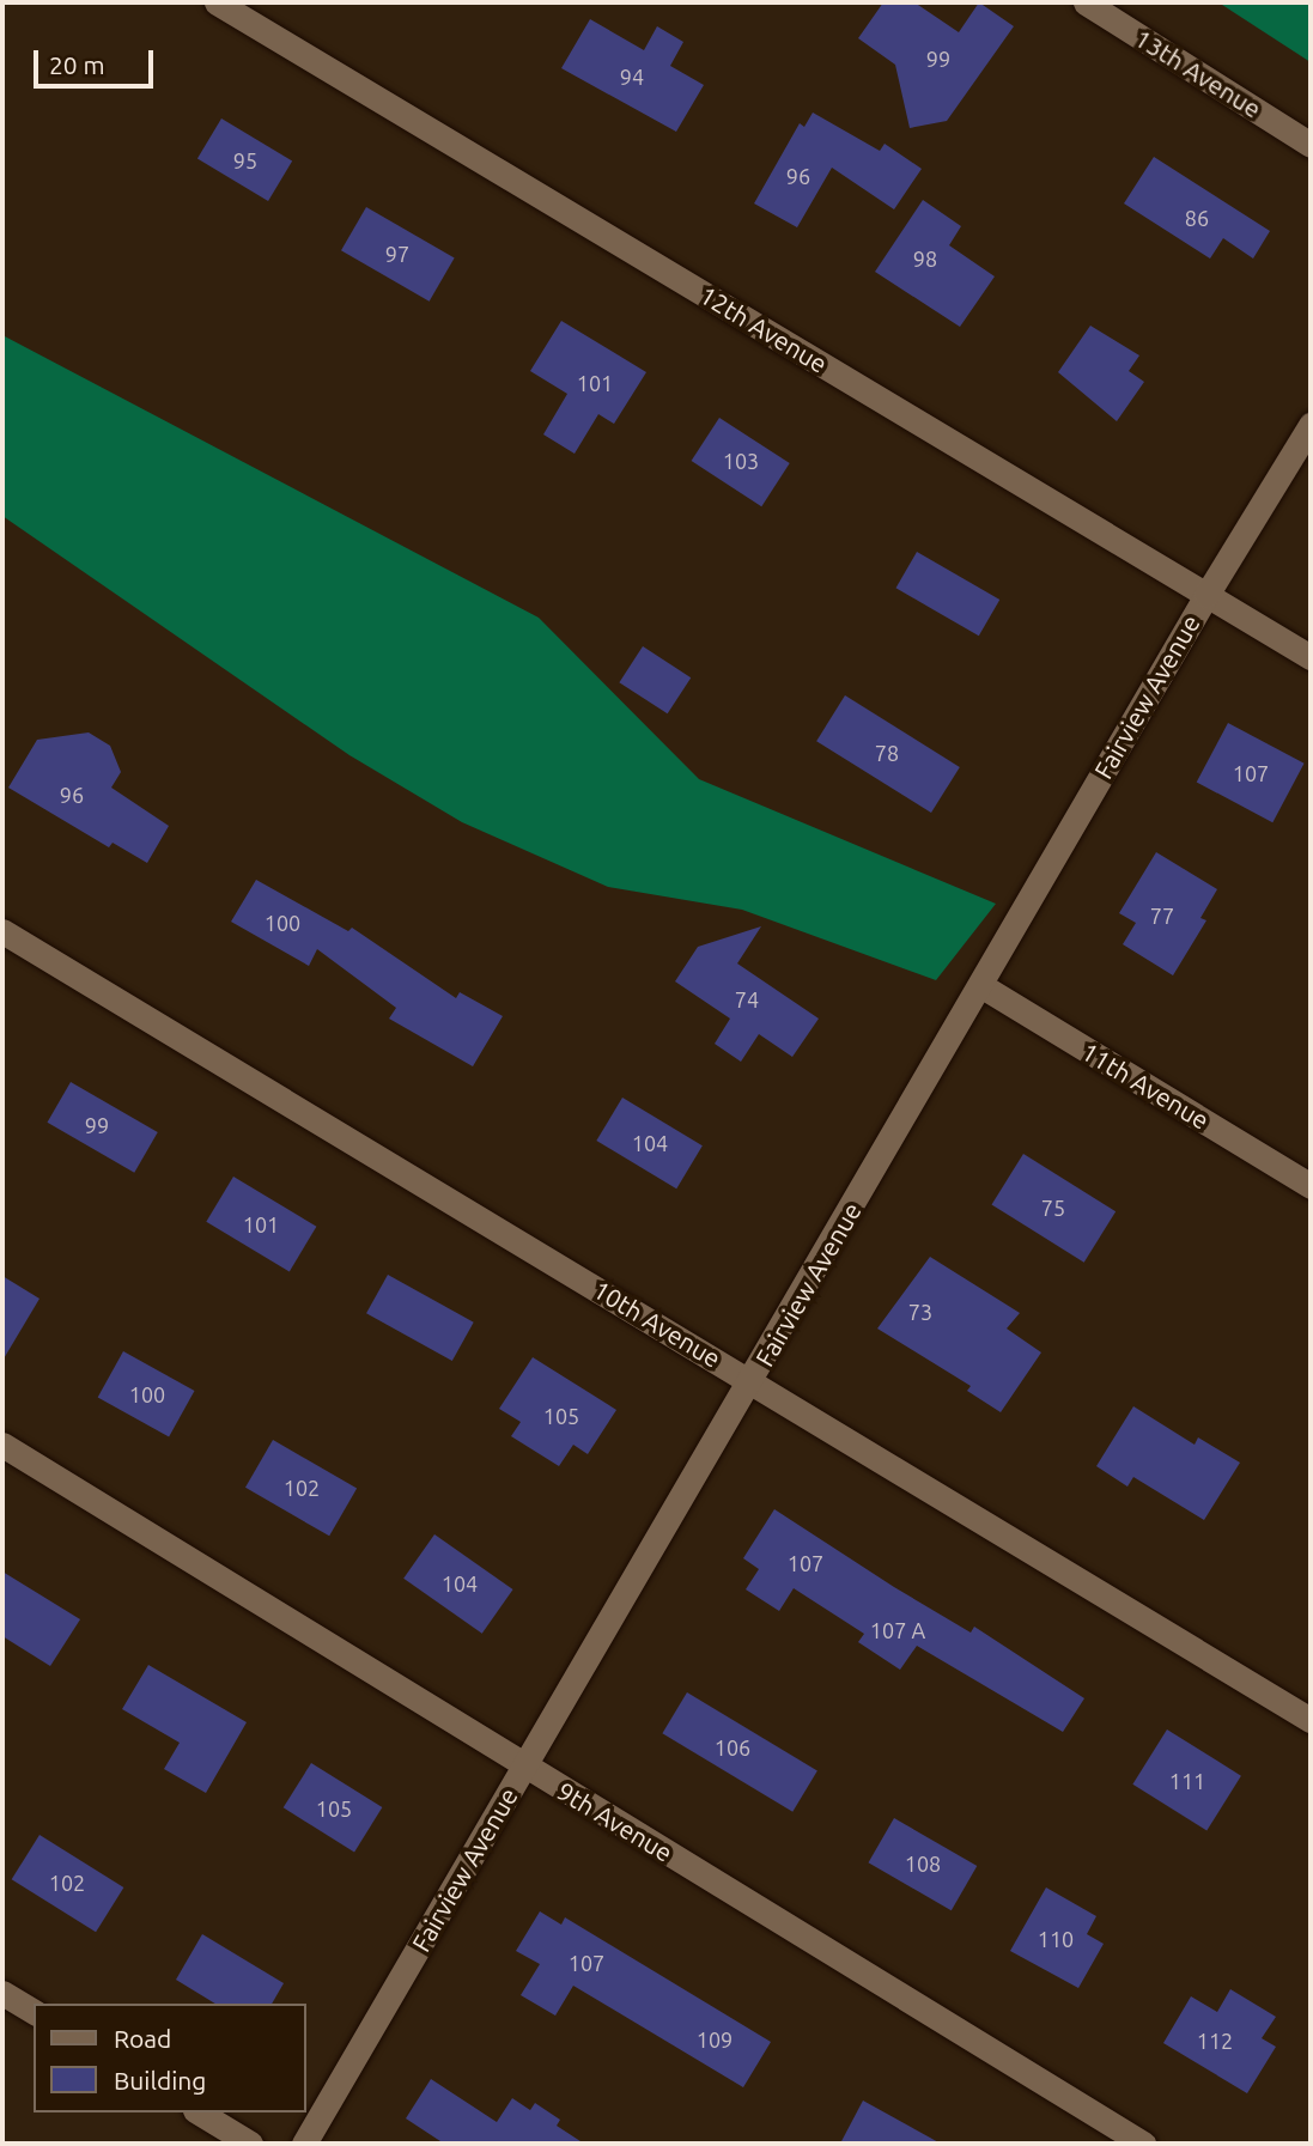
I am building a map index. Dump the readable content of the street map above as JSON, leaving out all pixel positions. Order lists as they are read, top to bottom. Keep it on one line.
{"streets":{"street":["13th Avenue","12th Avenue","Fairview Avenue","11th Avenue","10th Avenue","9th Avenue"]},"crossings":[["12th Avenue","Fairview Avenue"],["Fairview Avenue","11th Avenue"],["Fairview Avenue","10th Avenue"],["Fairview Avenue","9th Avenue"]],"house_numbers":["99","94","95","96","86","97","98","101","103","78","107","96","77","100","74","99","104","75","101","73","100","105","102","107","104","107 A","106","111","105","108","102","110","107","109","112"],"legend":["Road","Building"],"scale_bar":"20 m"}
